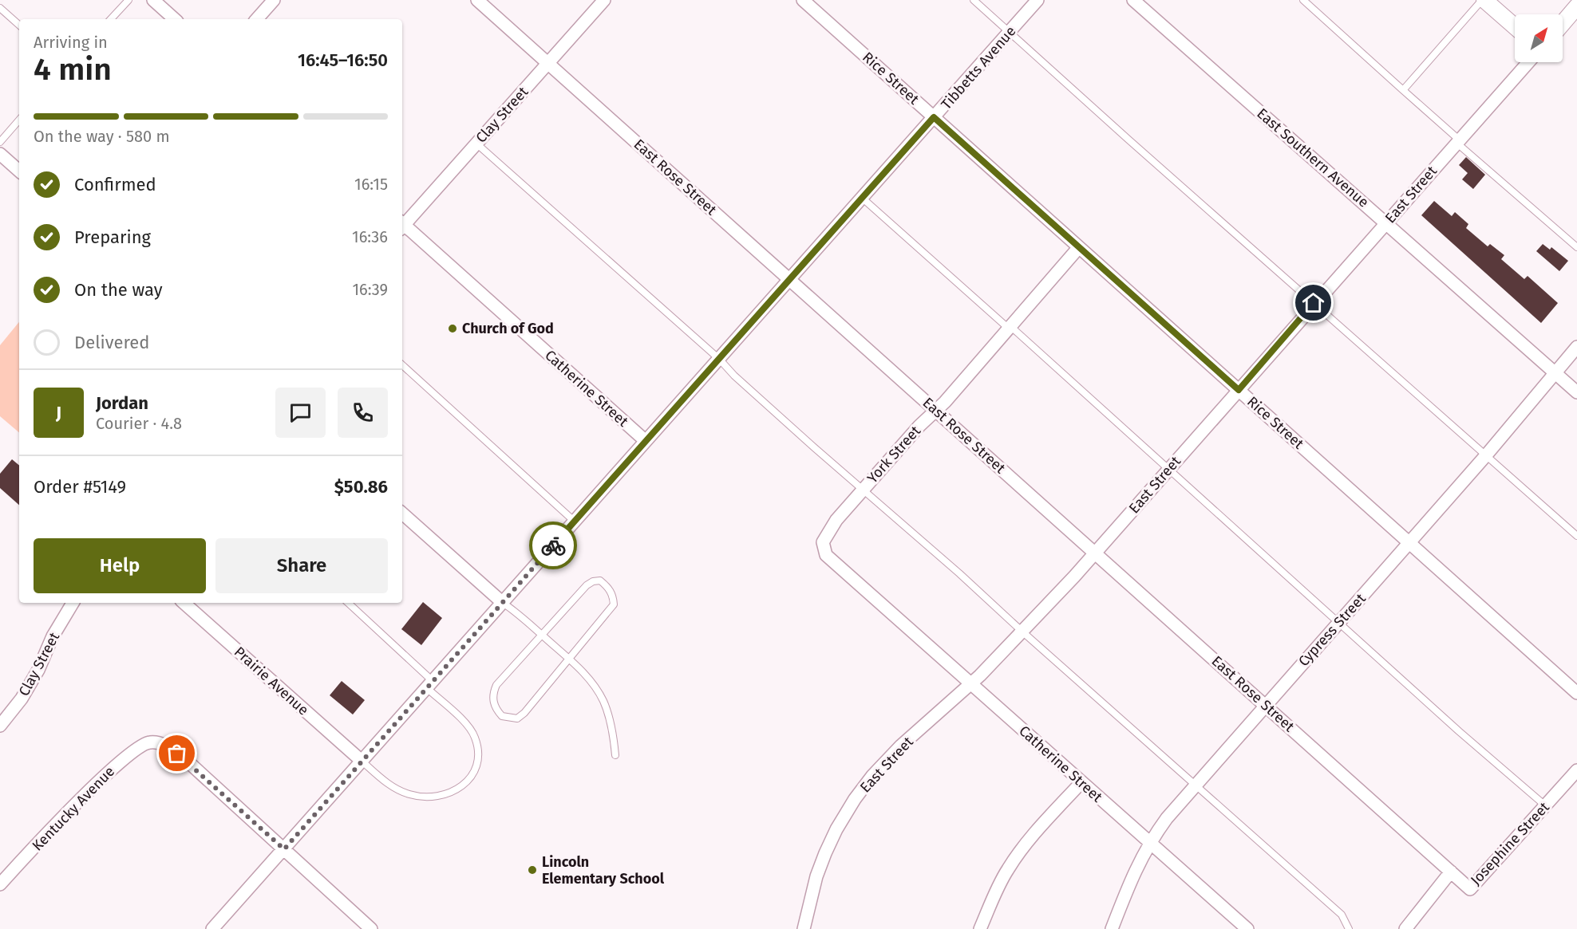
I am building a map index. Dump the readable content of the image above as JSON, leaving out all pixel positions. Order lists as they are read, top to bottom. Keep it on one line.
{"streets":{"street":["Tibbetts Avenue","Rice Street","Clay Street","East Southern Avenue","East Rose Street","East Street","Catherine Street","York Street","Cypress Street","Prairie Avenue","Kentucky Avenue","Josephine Street"]},"crossings":[["Tibbetts Avenue","Rice Street"],["Tibbetts Avenue","East Rose Street"],["Tibbetts Avenue","Catherine Street"],["Tibbetts Avenue","Prairie Avenue"],["Tibbetts Avenue","Kentucky Avenue"],["Rice Street","East Street"],["Rice Street","York Street"],["Rice Street","Cypress Street"],["Clay Street","East Rose Street"],["East Southern Avenue","East Street"],["East Southern Avenue","Cypress Street"],["East Rose Street","East Street"],["East Rose Street","York Street"],["East Rose Street","Cypress Street"],["East Rose Street","Josephine Street"],["East Street","Catherine Street"],["Catherine Street","York Street"],["Catherine Street","Cypress Street"]],"places":["Church of God","Lincoln Elementary School"],"north":"top right","page":{"heading":["4 min","Arriving in","16:45–16:50"],"panel":["Jordan","Courier · 4.8","Order #5149","$50.86"],"bar":"On the way · 580 m","list":[["Confirmed","16:15"],["Preparing","16:36"],["On the way","16:39"],"Delivered"],"round":"J","buttons":["Help","Share"]}}
